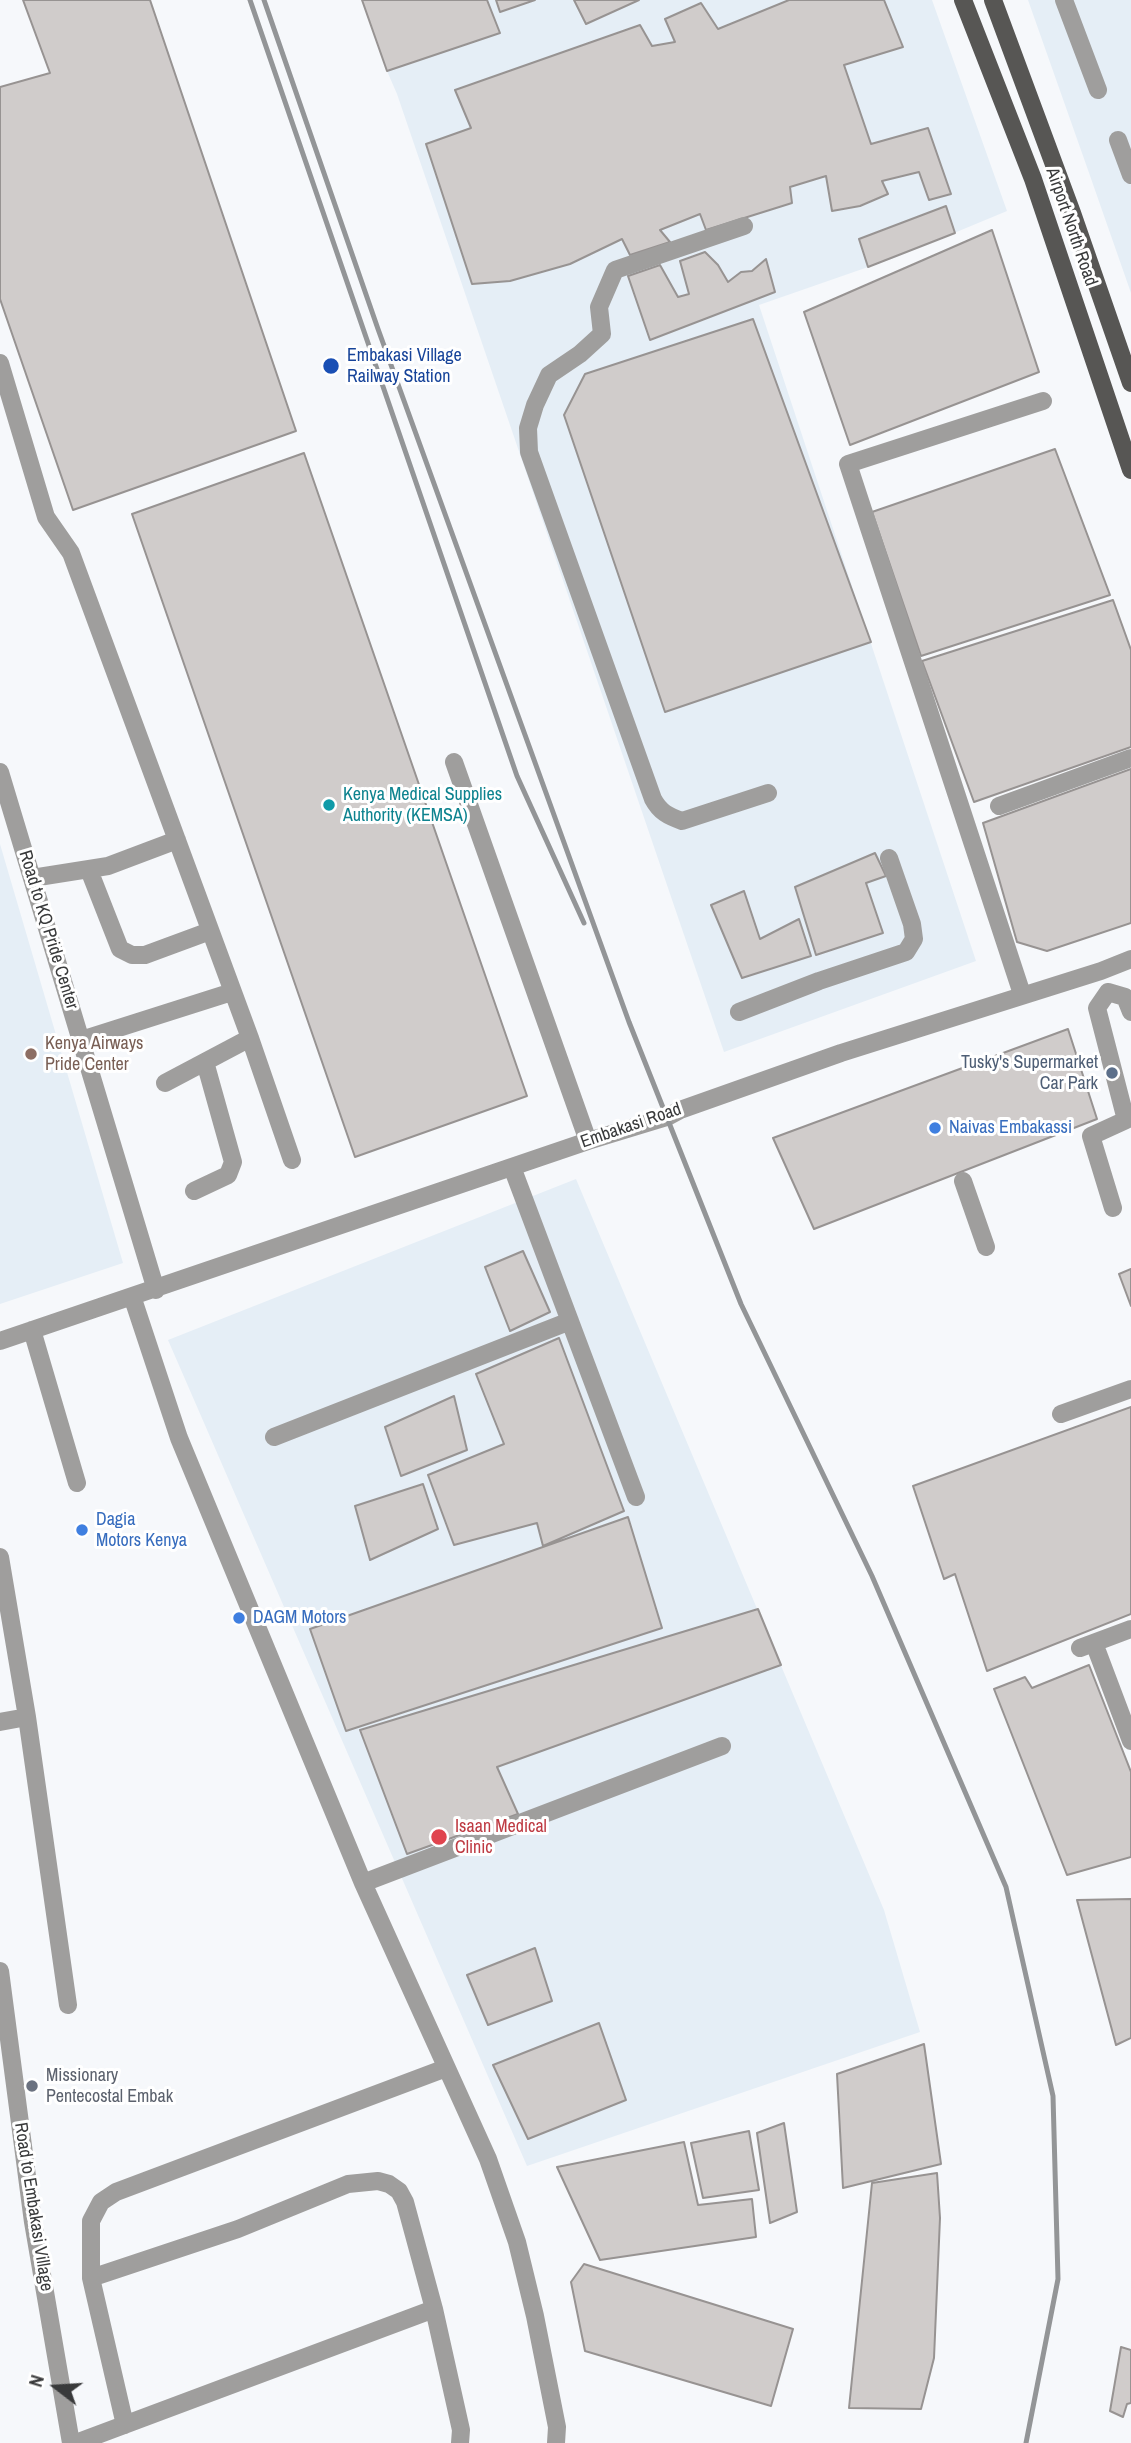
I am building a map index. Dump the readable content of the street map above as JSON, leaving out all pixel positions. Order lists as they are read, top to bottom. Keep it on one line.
{"streets":{"main road":["Airport North Road"],"street":["Road to KQ Pride Center","Embakasi Road","Road to Embakasi Village"]},"crossings":[["Road to KQ Pride Center","Embakasi Road"]],"places":["Embakasi Village Railway Station","Kenya Medical Supplies Authority (KEMSA)","Kenya Airways Pride Center","Tusky's Supermarket Car Park","Naivas Embakassi","Dagia Motors Kenya","DAGM Motors","Isaan Medical Clinic","Missionary Pentecostal Embak"],"north":"left"}
